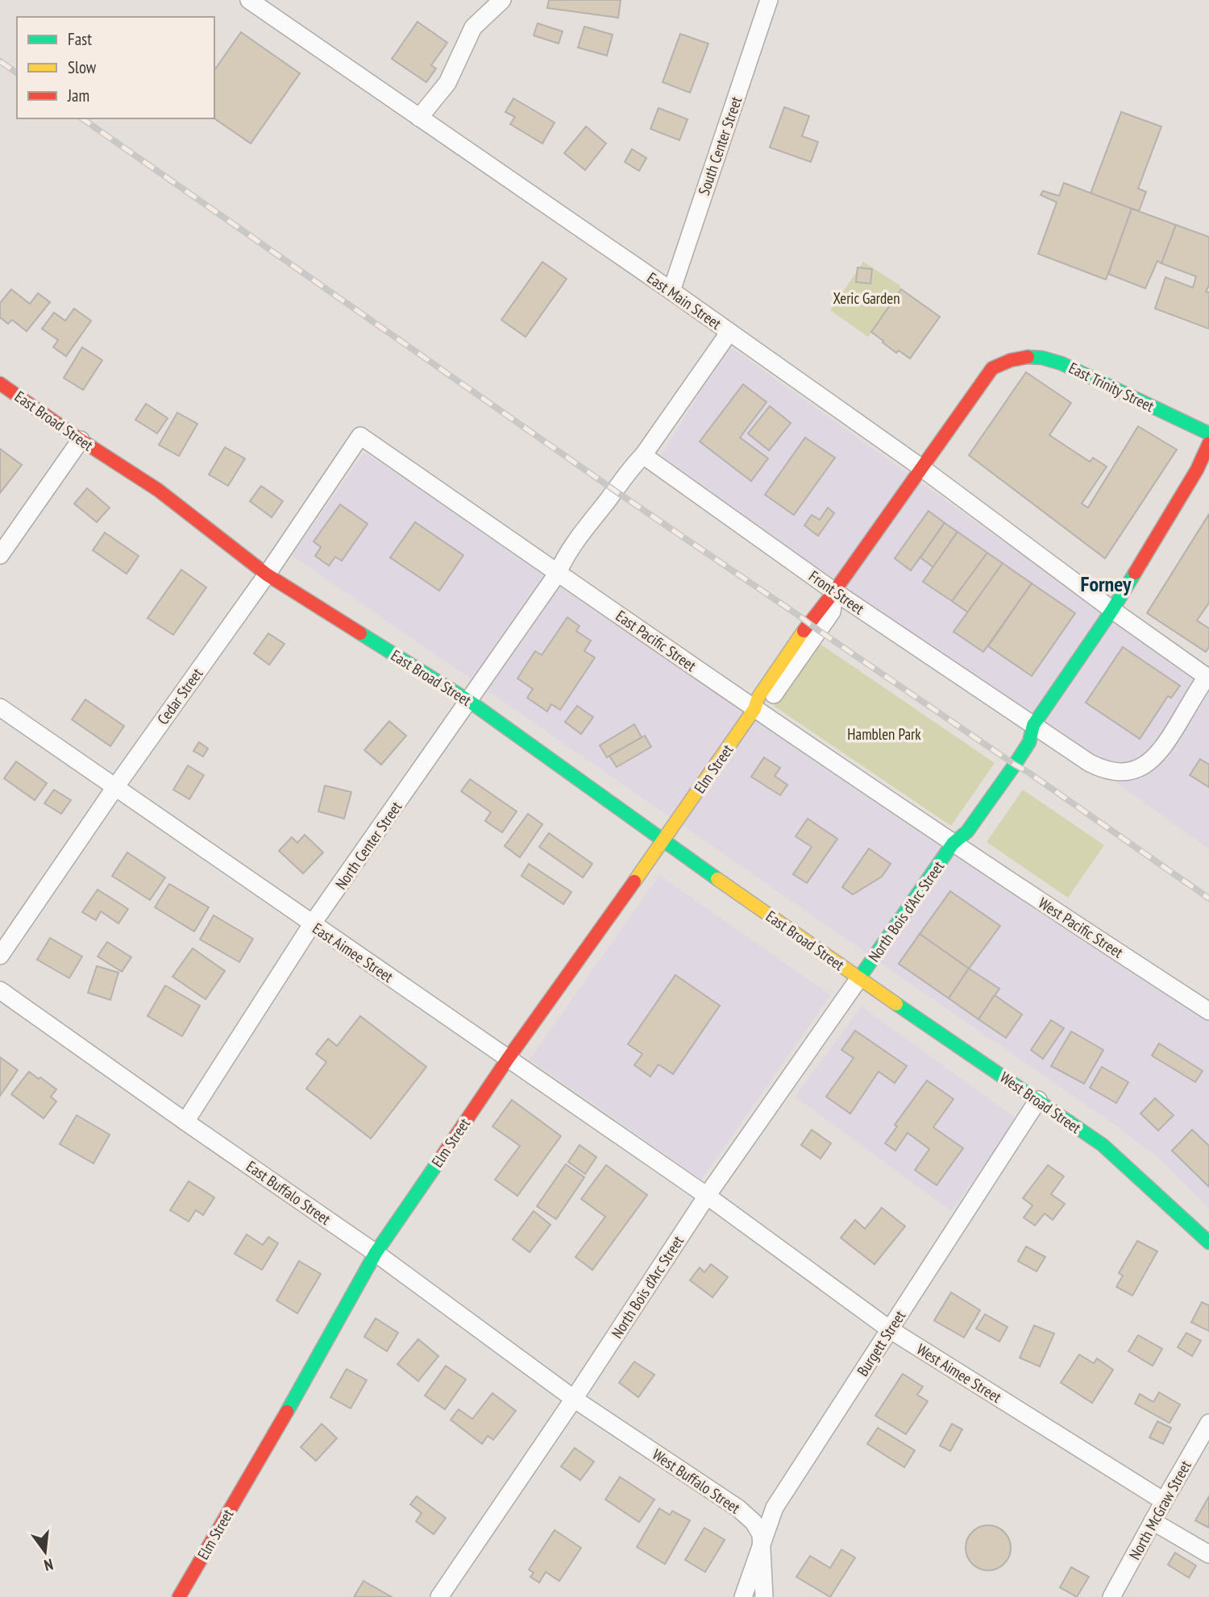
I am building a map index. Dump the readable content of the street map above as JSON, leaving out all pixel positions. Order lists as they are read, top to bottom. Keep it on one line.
{"streets":{"main road":["East Trinity Street","East Broad Street","Elm Street","North Bois d'Arc Street","West Broad Street"],"street":["South Center Street","East Main Street","Front Street","East Pacific Street","Cedar Street","North Center Street","West Pacific Street","East Aimee Street","East Buffalo Street","North Bois d’Arc Street","Burgett Street","West Aimee Street","West Buffalo Street","North McGraw Street"]},"crossings":[["South Center Street","East Main Street"],["East Main Street","Front Street"],["East Main Street","Elm Street"],["East Main Street","North Bois d'Arc Street"],["East Trinity Street","Elm Street"],["East Broad Street","Cedar Street"],["East Broad Street","Elm Street"],["East Broad Street","North Center Street"],["East Broad Street","North Bois d'Arc Street"],["East Broad Street","West Broad Street"],["East Broad Street","North Bois d’Arc Street"],["Front Street","Elm Street"],["Front Street","North Center Street"],["Front Street","North Bois d'Arc Street"],["East Pacific Street","Cedar Street"],["East Pacific Street","Elm Street"],["East Pacific Street","North Center Street"],["East Pacific Street","North Bois d'Arc Street"],["East Pacific Street","West Pacific Street"],["Cedar Street","East Aimee Street"],["Elm Street","East Aimee Street"],["Elm Street","East Buffalo Street"],["North Center Street","East Aimee Street"],["North Center Street","East Buffalo Street"],["North Bois d'Arc Street","West Pacific Street"],["North Bois d'Arc Street","West Broad Street"],["North Bois d'Arc Street","North Bois d’Arc Street"],["East Aimee Street","North Bois d’Arc Street"],["East Aimee Street","West Aimee Street"],["West Broad Street","North Bois d’Arc Street"],["West Broad Street","Burgett Street"],["East Buffalo Street","North Bois d’Arc Street"],["East Buffalo Street","West Buffalo Street"],["North Bois d’Arc Street","West Aimee Street"],["North Bois d’Arc Street","West Buffalo Street"],["Burgett Street","West Aimee Street"],["Burgett Street","West Buffalo Street"],["West Aimee Street","North McGraw Street"]],"districts":["Forney"],"parks":["Xeric Garden","Hamblen Park"],"legend":["Fast","Slow","Jam"],"north":"bottom"}
